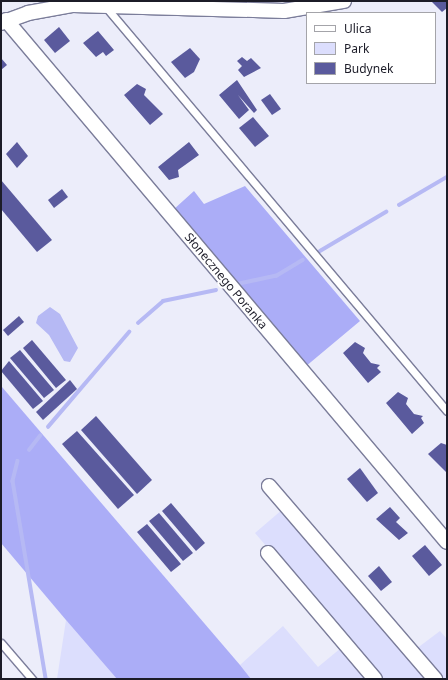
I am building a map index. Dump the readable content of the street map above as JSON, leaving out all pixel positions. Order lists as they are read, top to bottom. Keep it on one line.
{"streets":{"street":["Słonecznego Poranka"]},"legend":["Ulica","Park","Budynek"]}
